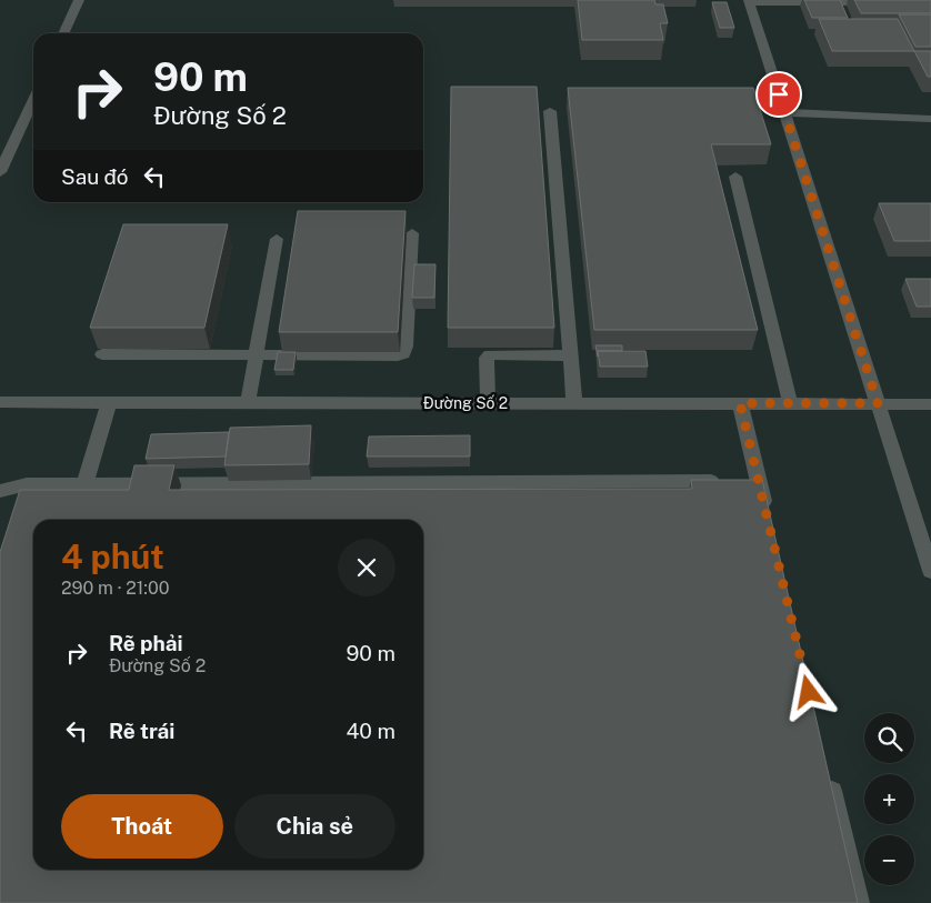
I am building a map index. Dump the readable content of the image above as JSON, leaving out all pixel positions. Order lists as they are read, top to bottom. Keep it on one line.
{"streets":{"street":["Đường Số 2"]},"page":{"turn":["90 m","Đường Số 2"],"then":"Sau đó","heading":["4 phút","290 m · 21:00"],"list":[{"name":"Rẽ phải","note":"Đường Số 2","value":"90 m"},{"name":"Rẽ trái","value":"40 m"}],"map_buttons":["+","−"],"buttons":["Thoát","Chia sẻ"]}}
